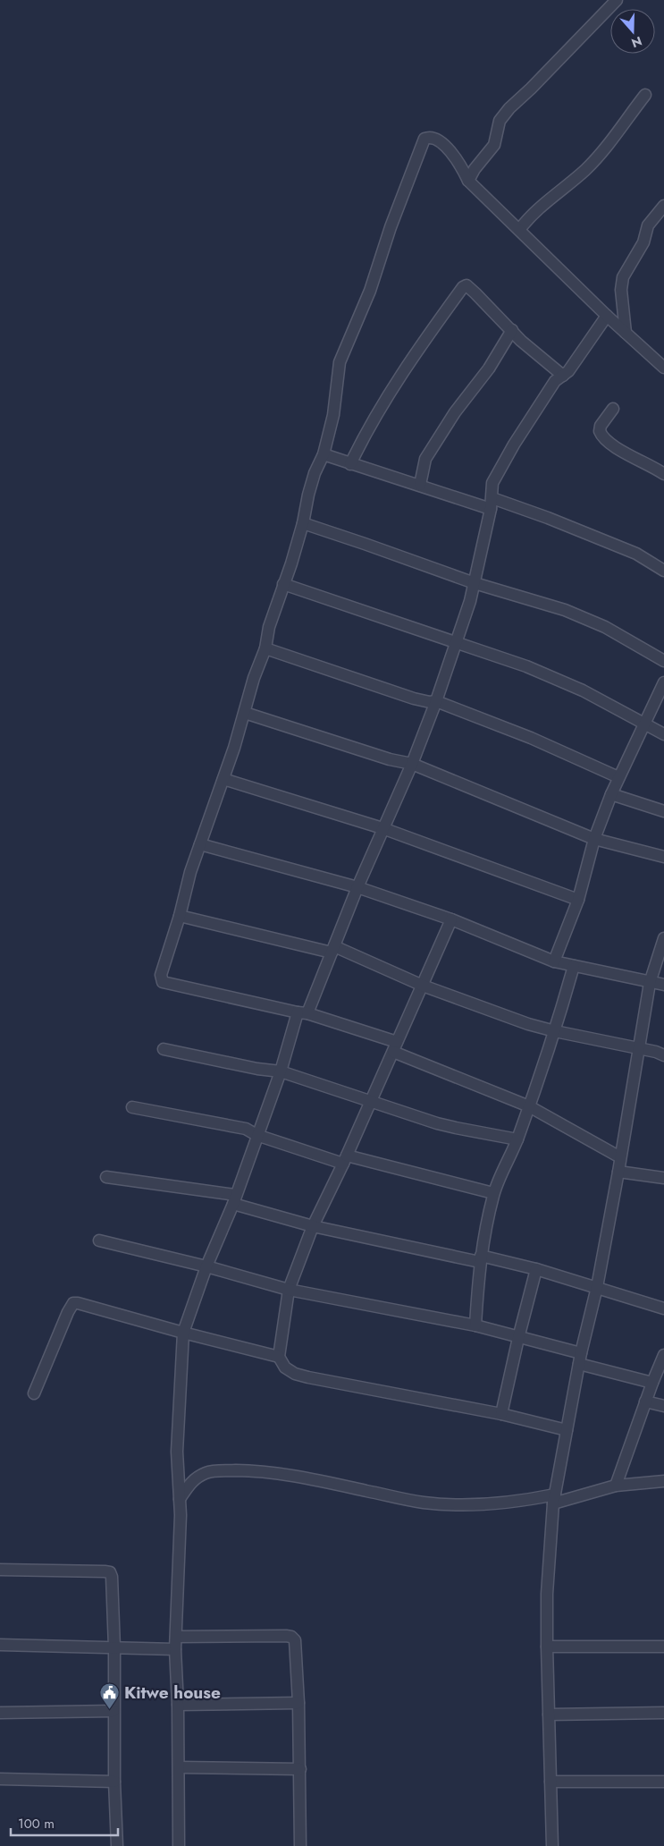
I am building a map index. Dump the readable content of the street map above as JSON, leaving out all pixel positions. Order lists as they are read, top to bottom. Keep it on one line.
{"places":{"public building":["Kitwe house"]},"scale_bar":"100 m","north":"bottom"}
